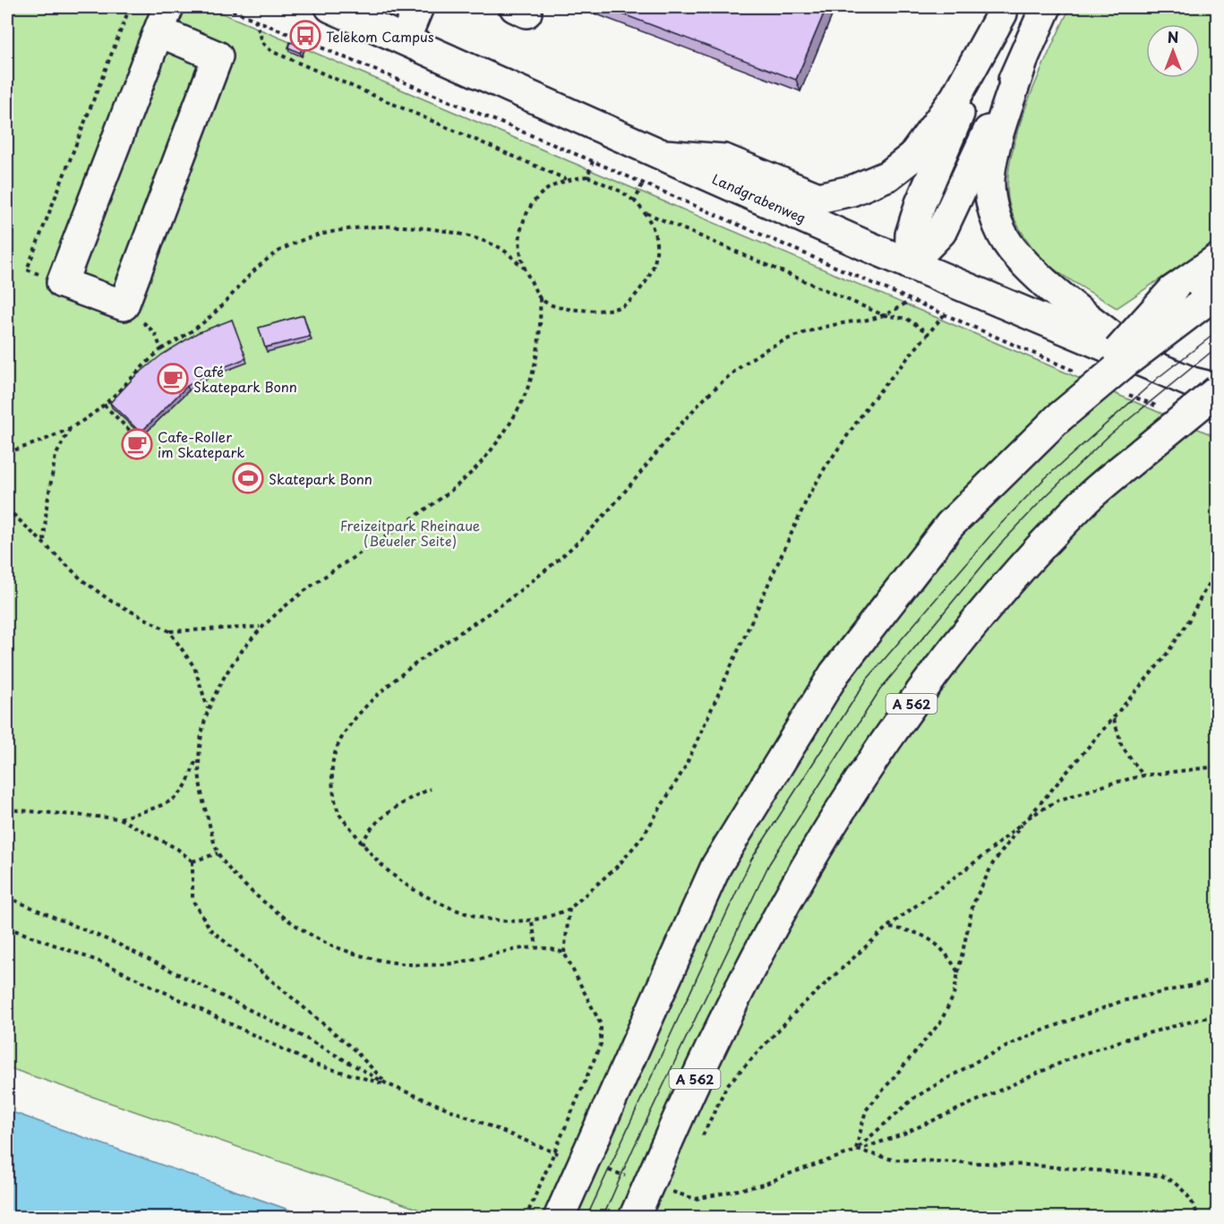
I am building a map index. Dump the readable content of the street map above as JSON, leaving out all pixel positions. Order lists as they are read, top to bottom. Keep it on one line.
{"streets":{"main road":["Landgrabenweg","A 562"]},"crossings":[["Landgrabenweg","A 562"]],"parks":["Freizeitpark Rheinaue (Beueler Seite)"],"places":{"bus stop":["Telekom Campus"],"cafe":["Café Skatepark Bonn","Cafe-Roller im Skatepark"],"sports":["Skatepark Bonn"]},"north":"top"}
